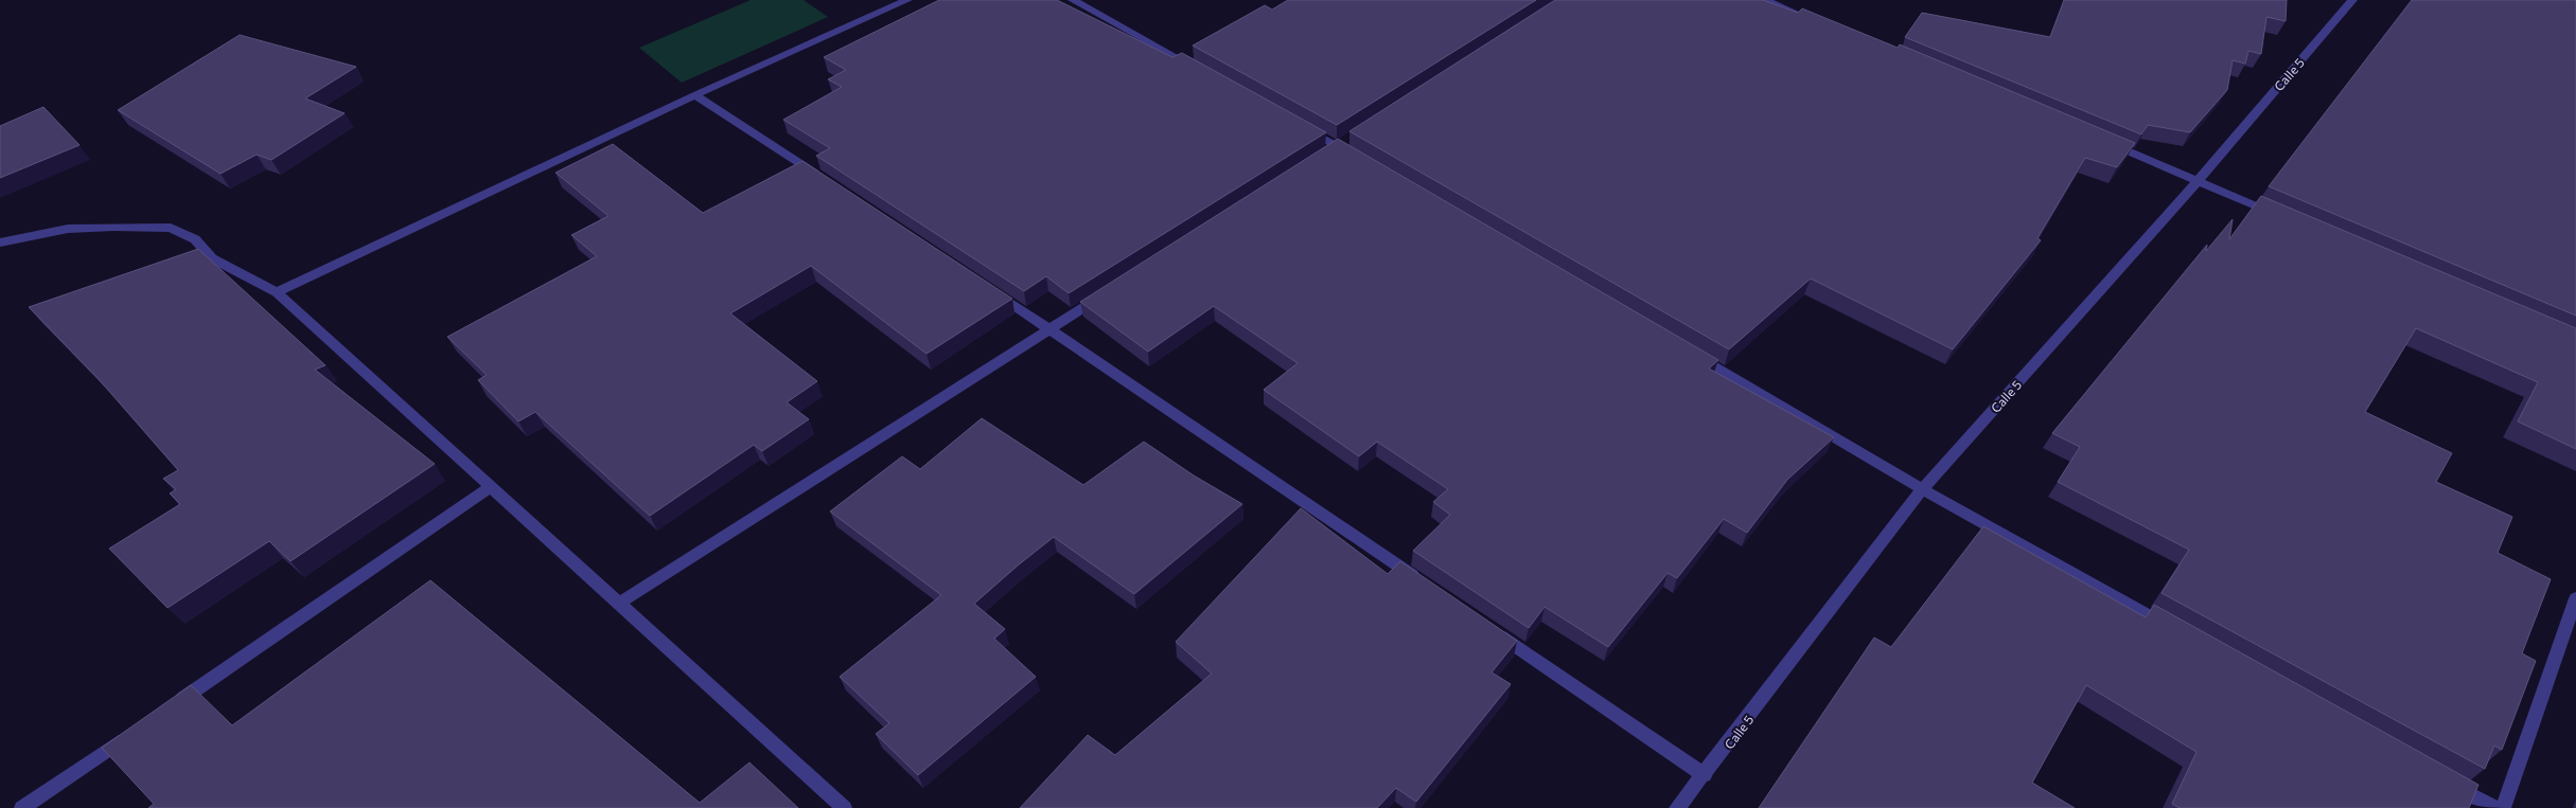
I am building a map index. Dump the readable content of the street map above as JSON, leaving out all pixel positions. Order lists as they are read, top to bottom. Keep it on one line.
{"streets":{"street":["Calle 5"]}}
